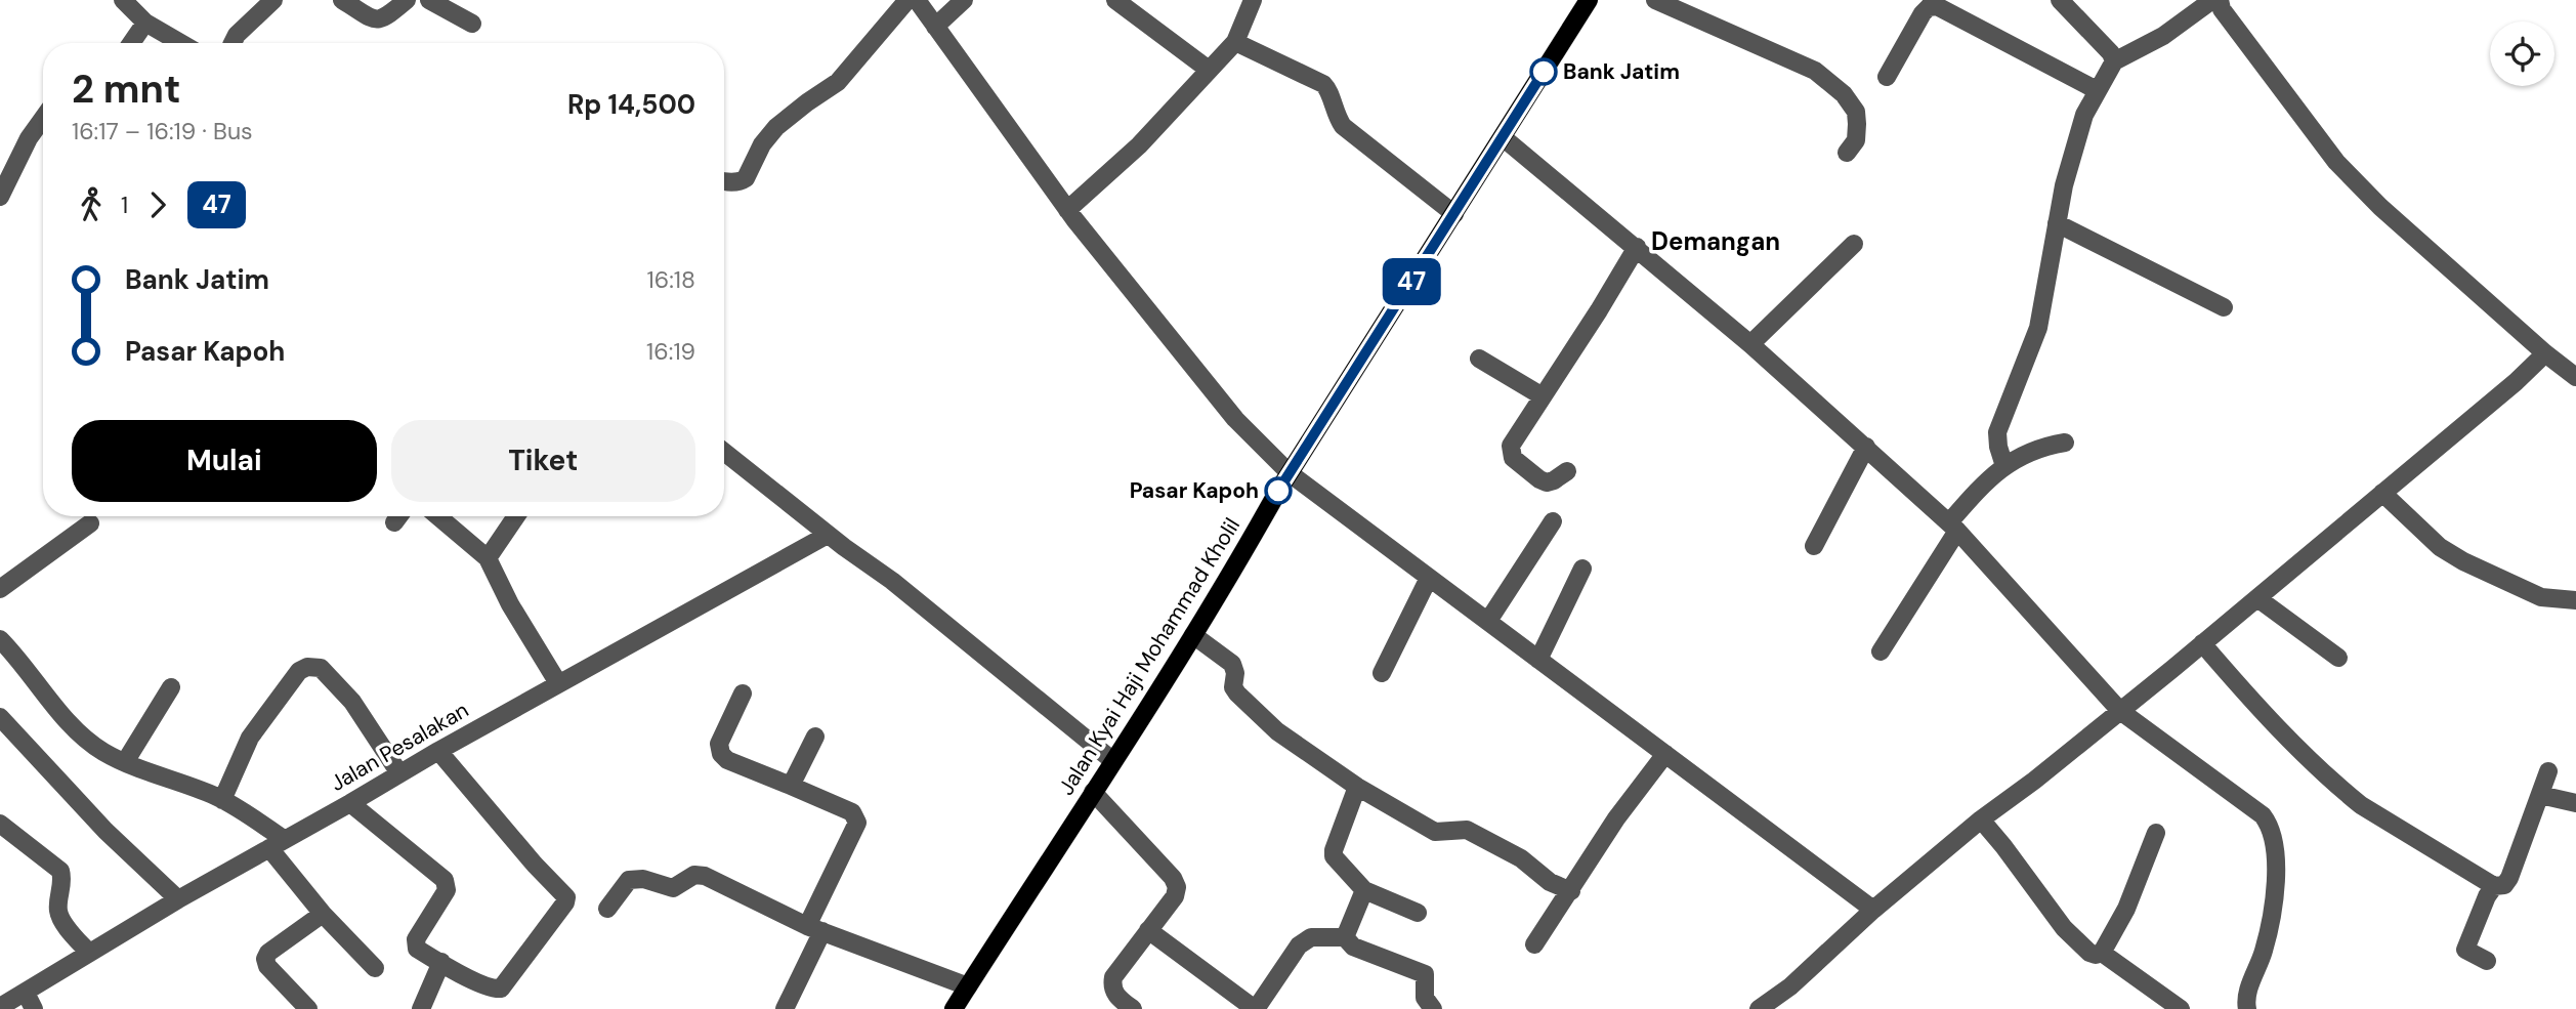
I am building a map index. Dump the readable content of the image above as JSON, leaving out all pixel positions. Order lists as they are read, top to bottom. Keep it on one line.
{"streets":{"main road":["Jalan Kyai Haji Mohammad Kholil"],"street":["Jalan Pesalakan"]},"districts":["Demangan"],"places":["Bank Jatim","Pasar Kapoh"],"lines":["bus line 47"],"page":{"on_map":"47","heading":["2 mnt","16:17 – 16:19 · Bus","Rp 14,500"],"legs":["1","47"],"list":[{"name":"Bank Jatim","value":"16:18"},{"name":"Pasar Kapoh","value":"16:19"}],"buttons":["Mulai","Tiket"]}}
